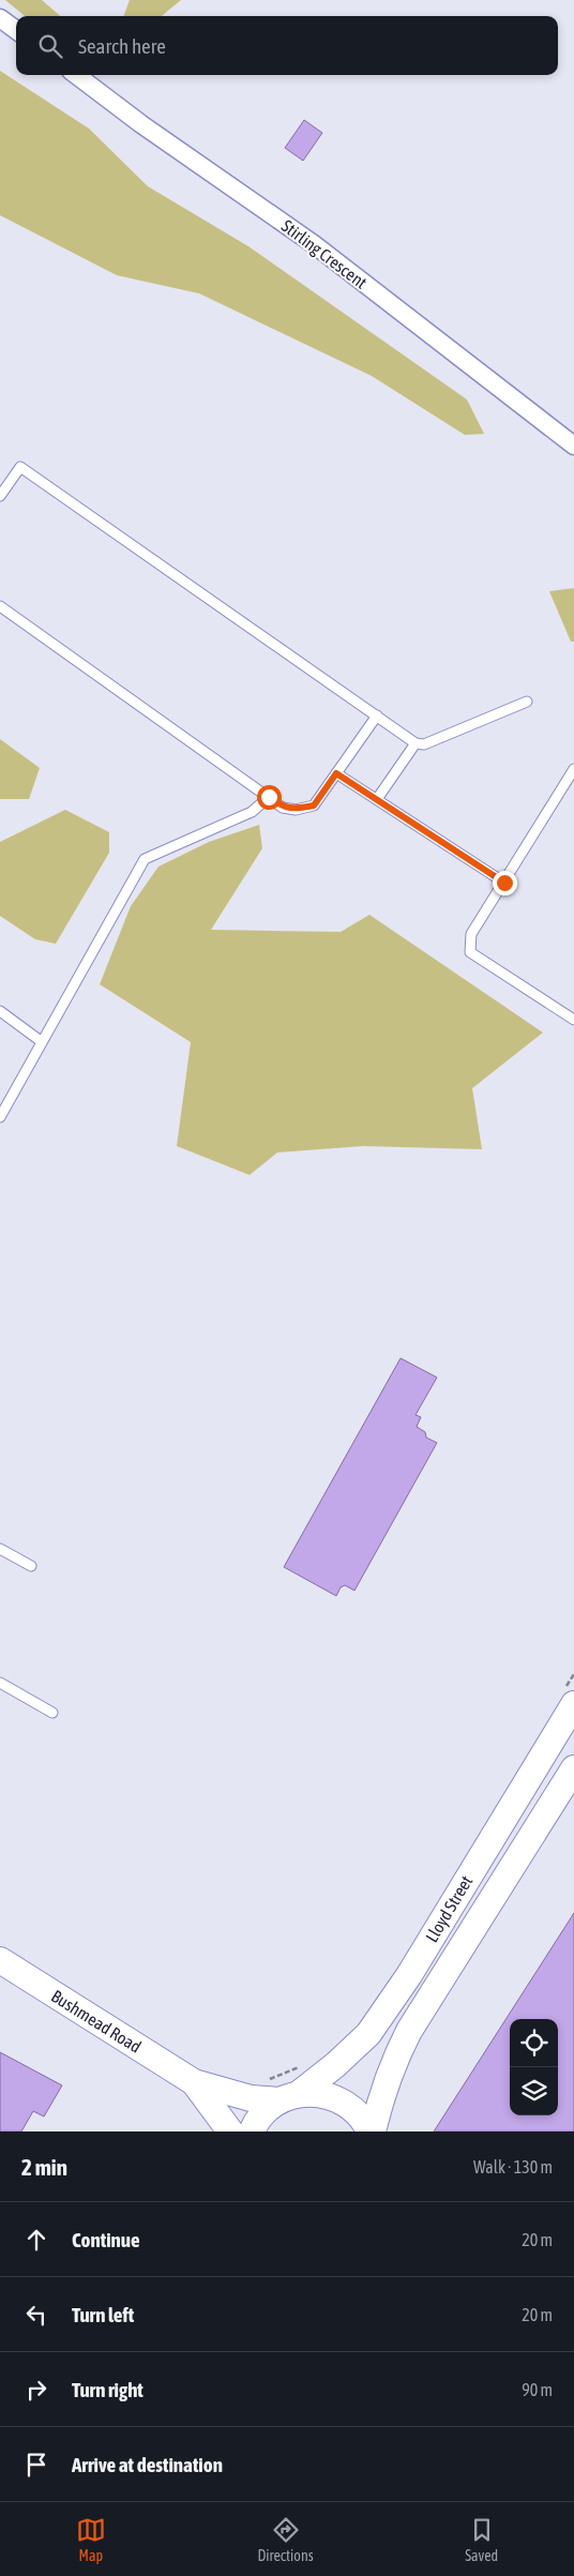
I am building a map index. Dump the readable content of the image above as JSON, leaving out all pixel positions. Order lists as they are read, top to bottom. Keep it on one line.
{"streets":{"main road":["Lloyd Street","Bushmead Road"],"street":["Stirling Crescent"]},"crossings":[["Lloyd Street","Bushmead Road"]],"page":{"search":"Search here","heading":["2 min","Walk · 130 m"],"list":[["Continue","20 m"],["Turn left","20 m"],["Turn right","90 m"],"Arrive at destination"],"nav":["Map","Directions","Saved"]}}
